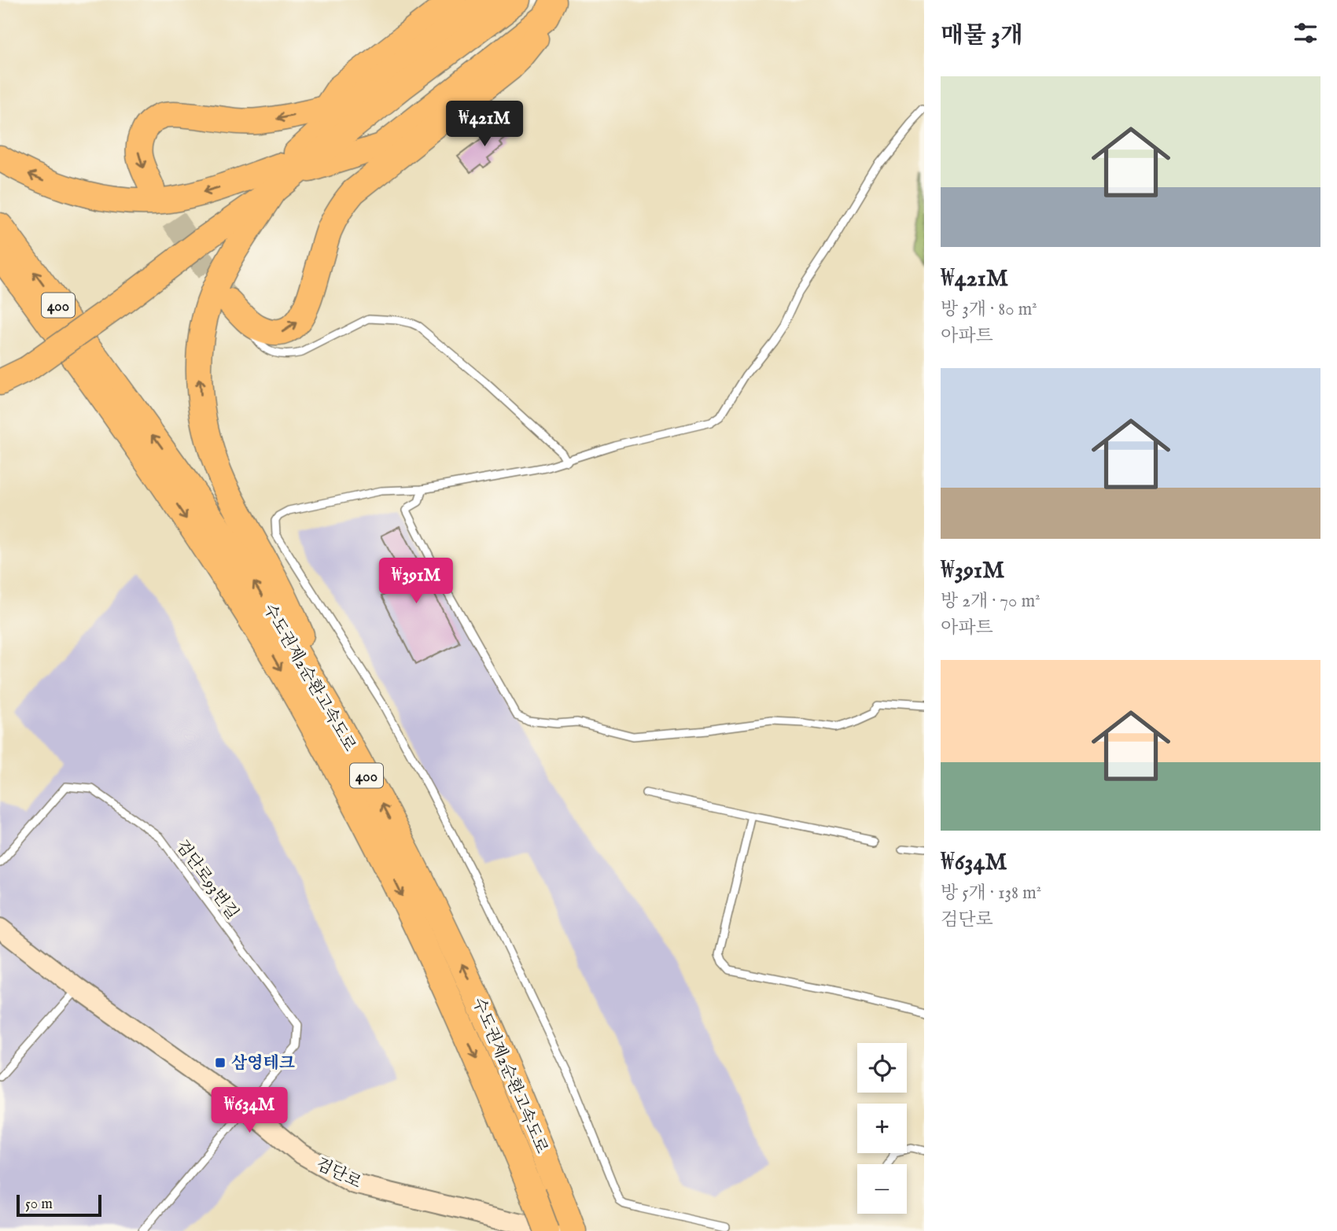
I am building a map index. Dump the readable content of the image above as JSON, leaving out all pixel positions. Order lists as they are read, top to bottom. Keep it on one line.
{"streets":{"highway":["400","수도권제2순환고속도로"],"main road":["검단로"],"lane":["검단로93번길"]},"crossings":[["검단로93번길","검단로"]],"places":{"transit":["삼영테크"]},"scale_bar":"50 m","page":{"heading":"매물 3개","list":[{"name":"₩421M","note":"방 3개 · 80 m² · 아파트"},{"name":"₩391M","note":"방 2개 · 70 m² · 아파트"},{"name":"₩634M","note":"방 5개 · 138 m² · 검단로"}],"price":["₩421M","₩391M","₩634M"],"map_buttons":["+","−"],"scale":"50 m"}}
